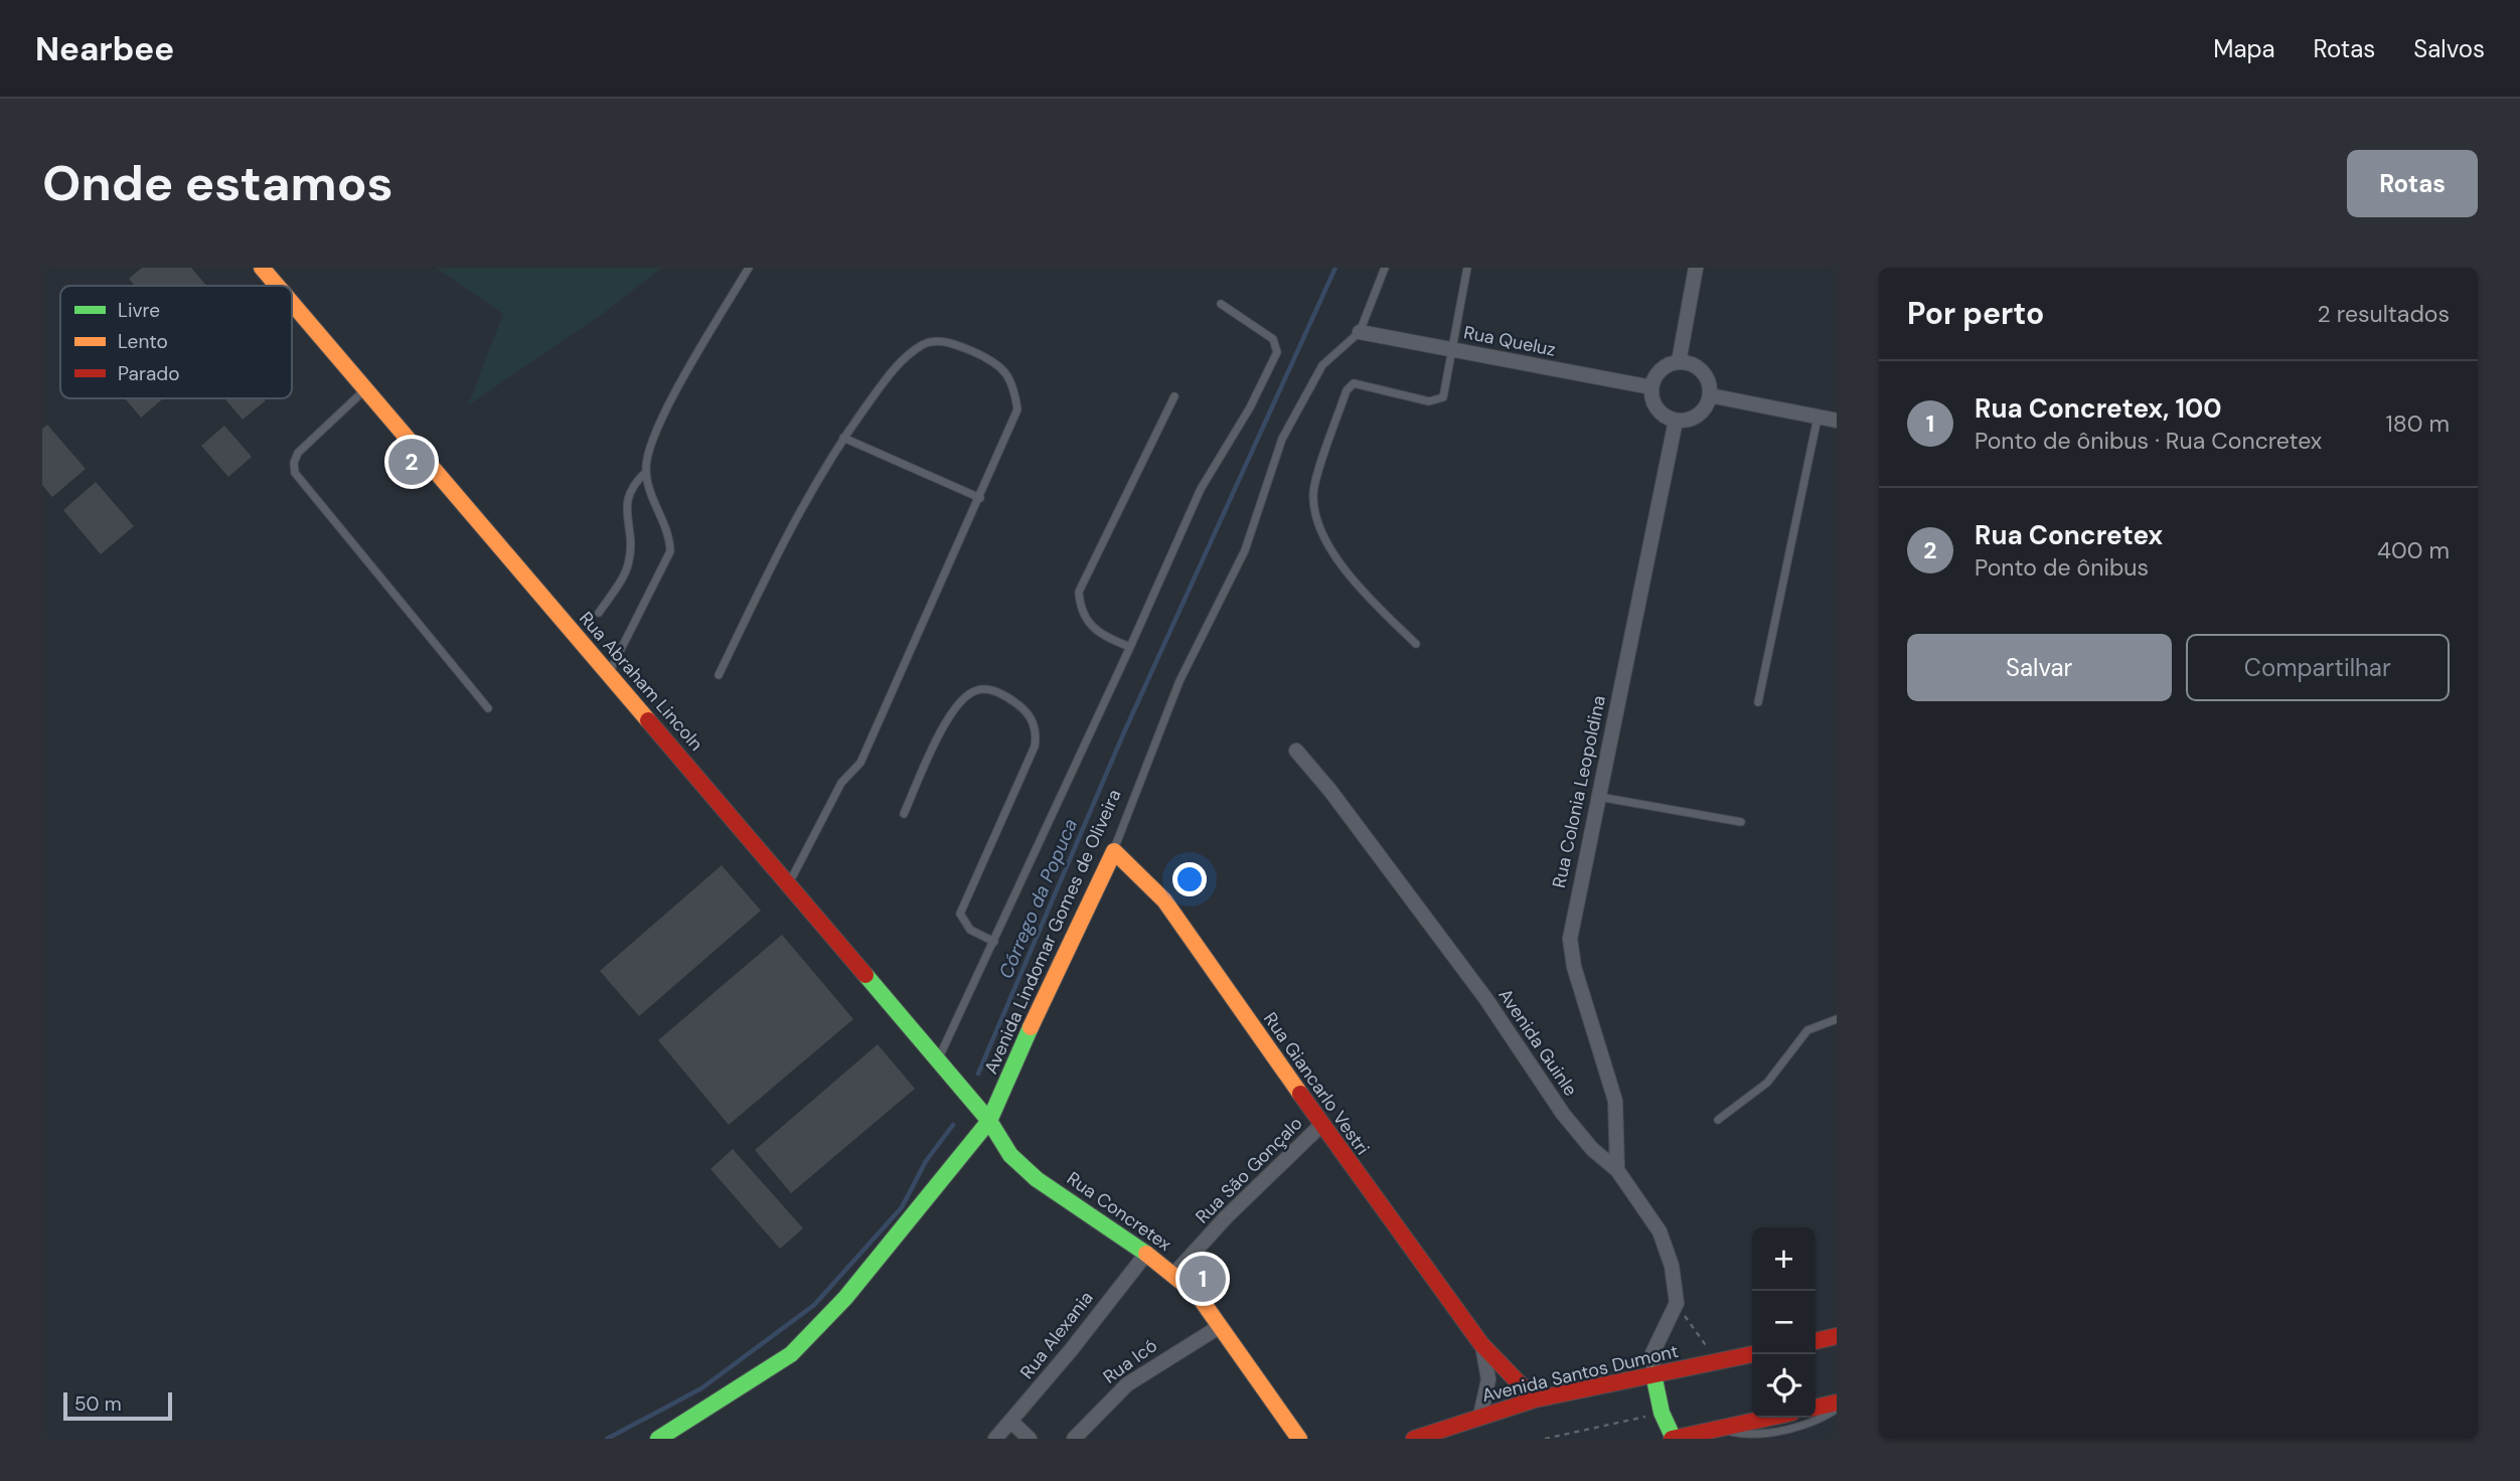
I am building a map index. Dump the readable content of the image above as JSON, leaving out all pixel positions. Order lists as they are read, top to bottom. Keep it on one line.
{"streets":{"street":["Rua Queluz","Rua Abraham Lincoln","Rua Colonia Leopoldina","Avenida Lindomar Gomes de Oliveira","Avenida Guinle","Rua Giancarlo Vestri","Rua São Gonçalo","Rua Concretex","Rua Alexania","Rua Icó","Avenida Santos Dumont"]},"crossings":[["Rua Queluz","Rua Colonia Leopoldina"],["Rua Queluz","Avenida Lindomar Gomes de Oliveira"],["Rua Abraham Lincoln","Avenida Lindomar Gomes de Oliveira"],["Rua Abraham Lincoln","Rua Concretex"],["Rua Colonia Leopoldina","Avenida Guinle"],["Avenida Lindomar Gomes de Oliveira","Rua Giancarlo Vestri"],["Avenida Lindomar Gomes de Oliveira","Rua Concretex"],["Rua Giancarlo Vestri","Rua São Gonçalo"],["Rua Giancarlo Vestri","Avenida Santos Dumont"],["Rua São Gonçalo","Rua Concretex"],["Rua Concretex","Rua Alexania"],["Rua Concretex","Rua Icó"]],"water":["Córrego da Popuca"],"legend":["Livre","Lento","Parado"],"scale_bar":"50 m","page":{"header":"Nearbee","nav":["Mapa","Rotas","Salvos"],"buttons":["Rotas",["Salvar","Compartilhar"]],"title":"Onde estamos","heading":["Por perto","2 resultados"],"list":[{"mark":"1","name":"Rua Concretex, 100","note":"Ponto de ônibus · Rua Concretex","value":"180 m"},{"mark":"2","name":"Rua Concretex","note":"Ponto de ônibus","value":"400 m"}],"pins":["2","1"],"map_buttons":["+","−"],"scale":"50 m"}}
